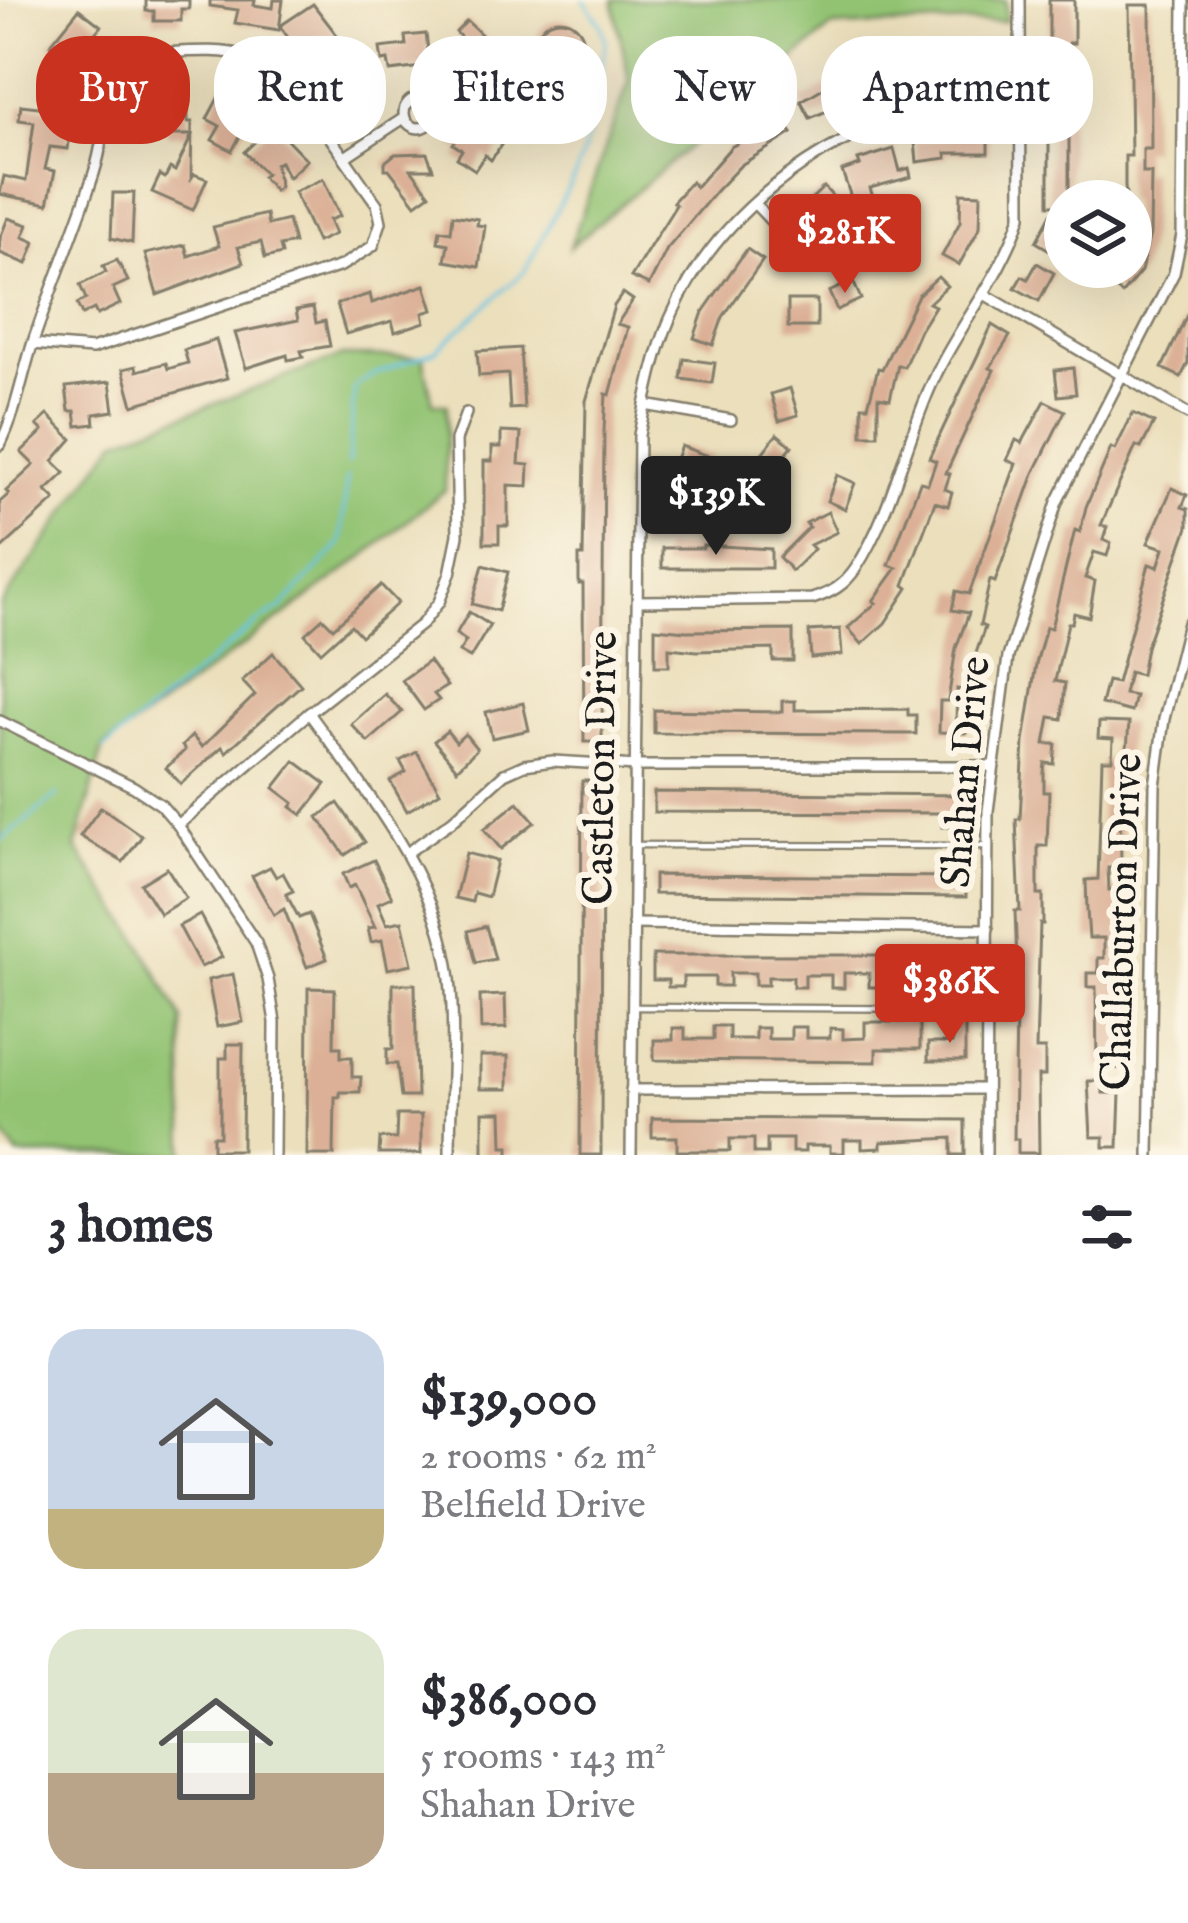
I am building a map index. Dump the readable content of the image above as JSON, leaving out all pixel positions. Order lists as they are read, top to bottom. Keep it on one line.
{"streets":{"street":["Castleton Drive","Shahan Drive","Challaburton Drive"]},"page":{"chip":["Buy","Rent","Filters","New","Apartment"],"price":["$281K","$139K","$386K"],"heading":"3 homes","list":[{"name":"$139,000","note":"2 rooms · 62 m² · Belfield Drive"},{"name":"$386,000","note":"5 rooms · 143 m² · Shahan Drive"}]}}
